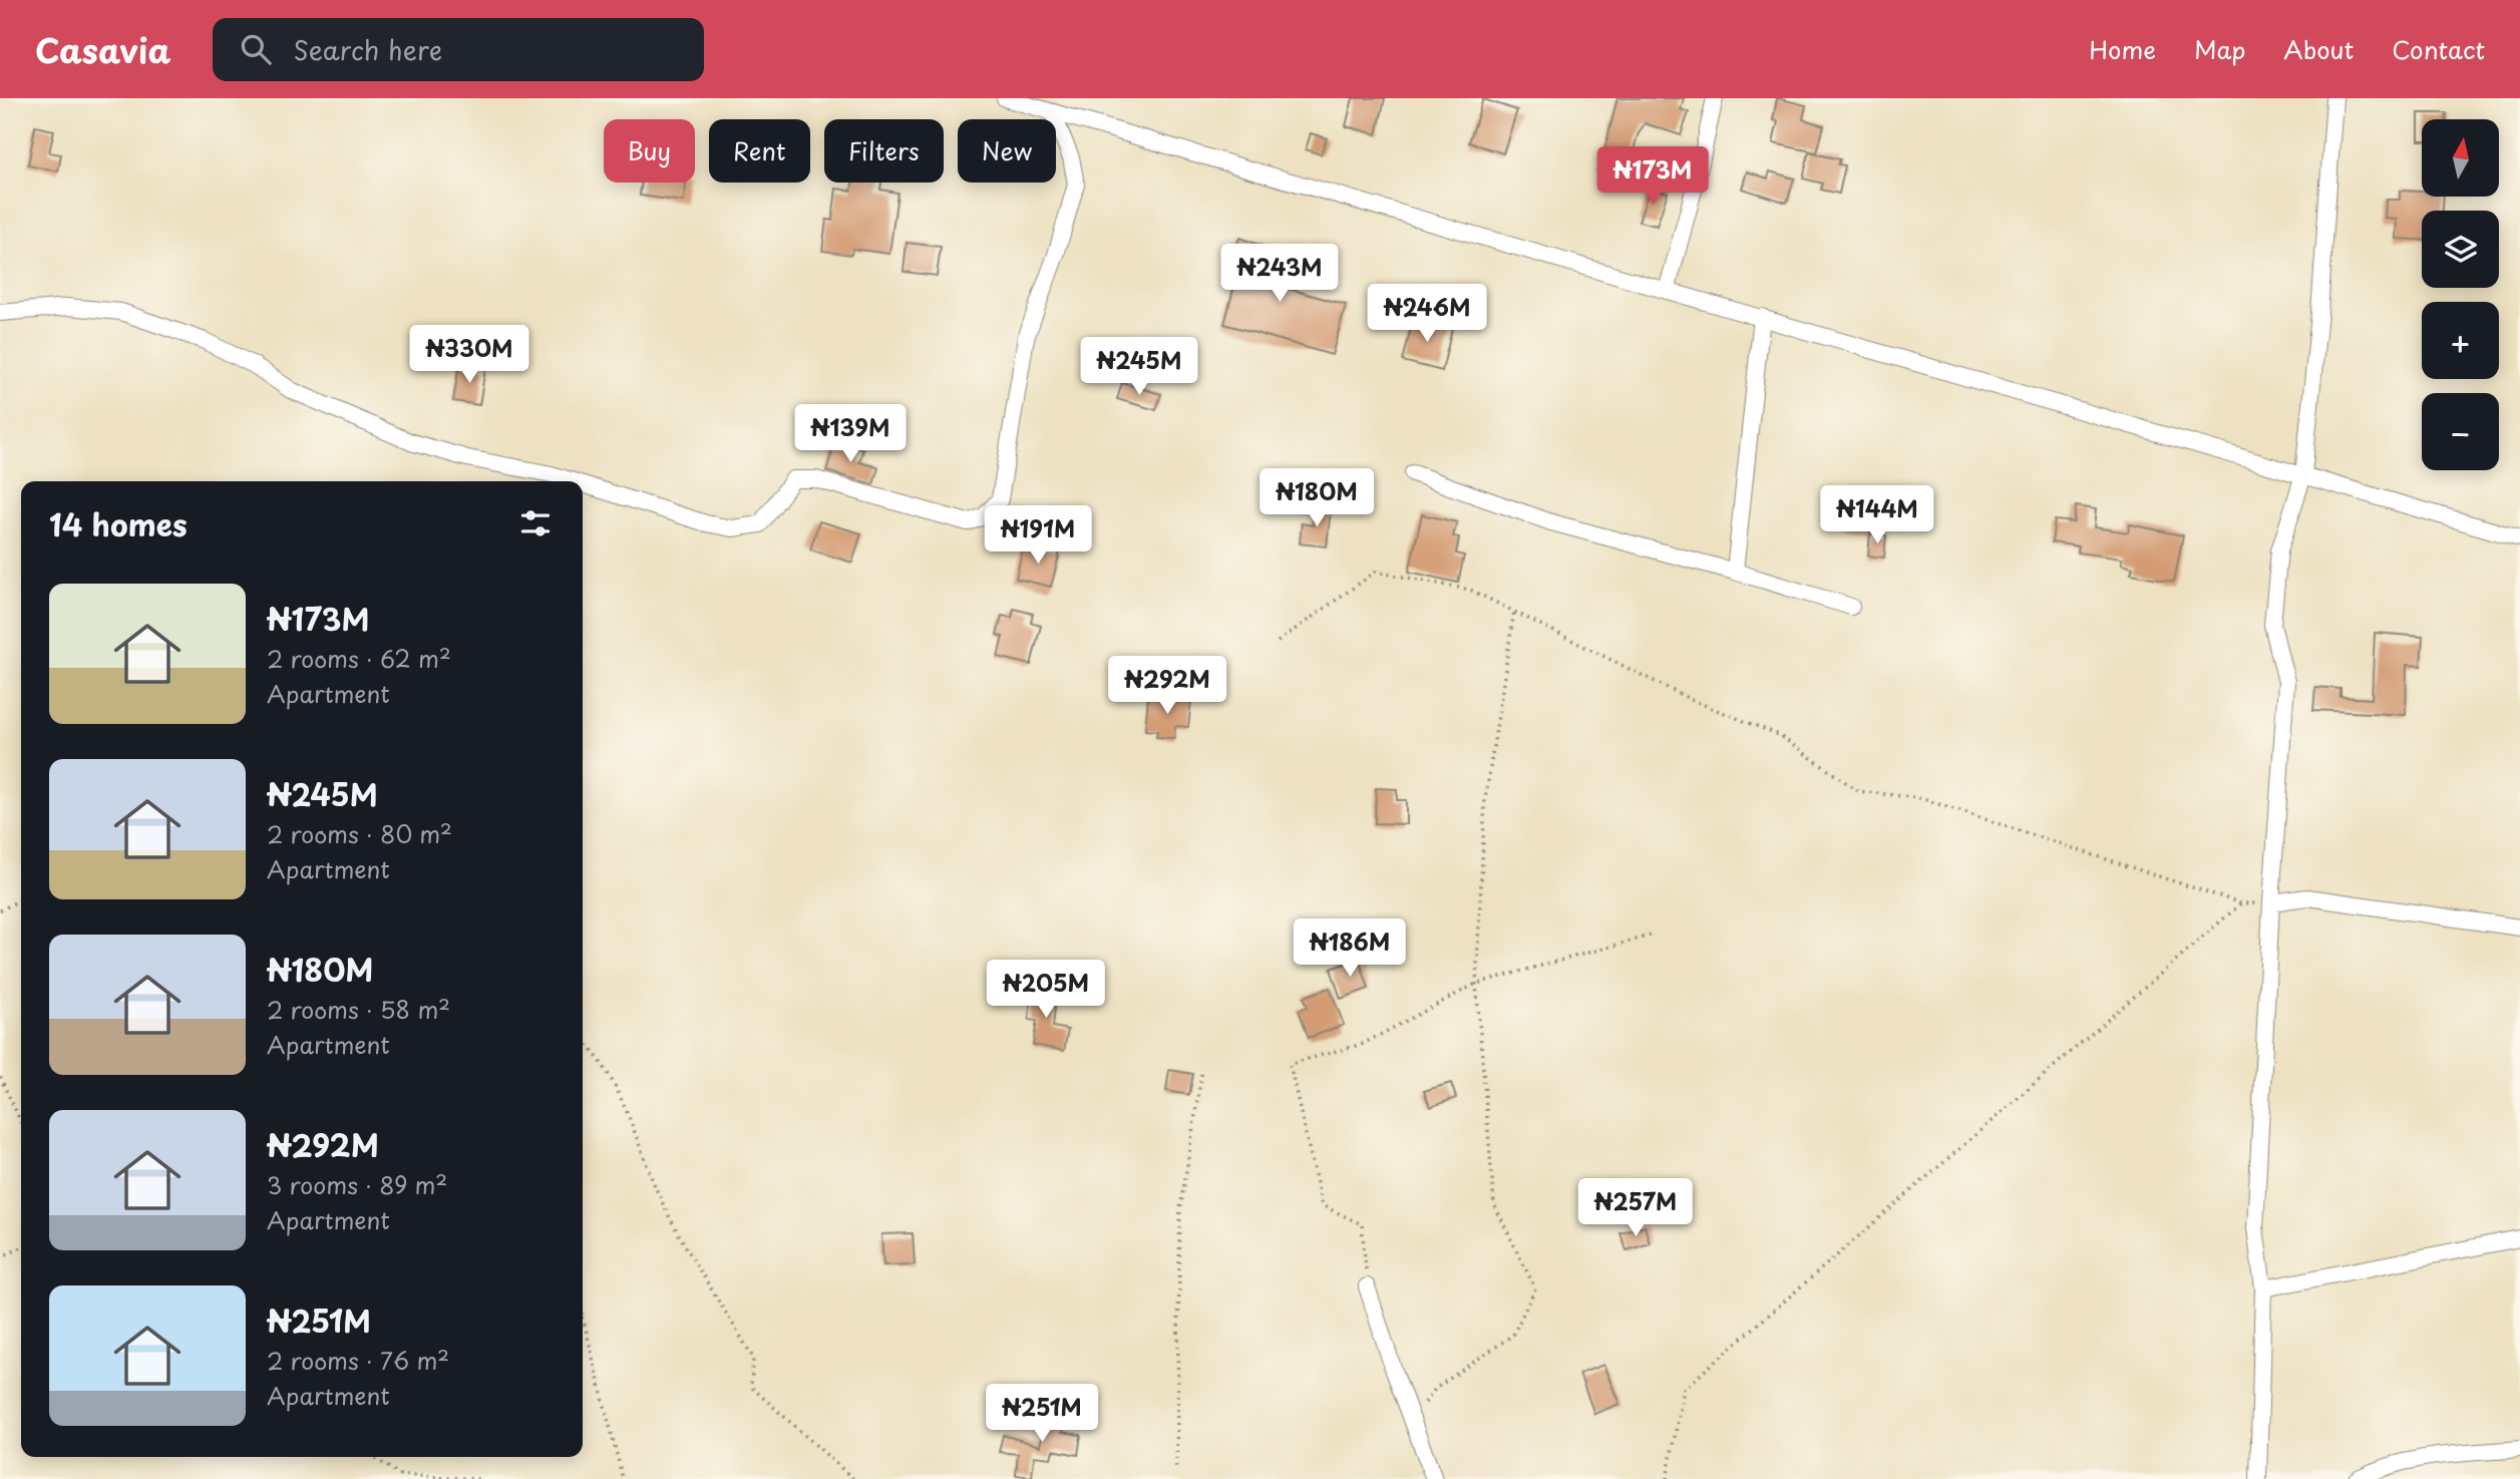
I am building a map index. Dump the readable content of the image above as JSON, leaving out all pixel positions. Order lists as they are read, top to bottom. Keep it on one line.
{"north":"top","page":{"header":"Casavia","search":"Search here","nav":["Home","Map","About","Contact"],"map_buttons":["+","−"],"chip":["Buy","Rent","Filters","New"],"price":["₦173M","₦243M","₦246M","₦330M","₦245M","₦139M","₦180M","₦144M","₦191M","₦292M","₦186M","₦205M","₦257M","₦251M"],"heading":"14 homes","list":[{"name":"₦173M","note":"2 rooms · 62 m² · Apartment"},{"name":"₦245M","note":"2 rooms · 80 m² · Apartment"},{"name":"₦180M","note":"2 rooms · 58 m² · Apartment"},{"name":"₦292M","note":"3 rooms · 89 m² · Apartment"},{"name":"₦251M","note":"2 rooms · 76 m² · Apartment"}]}}
